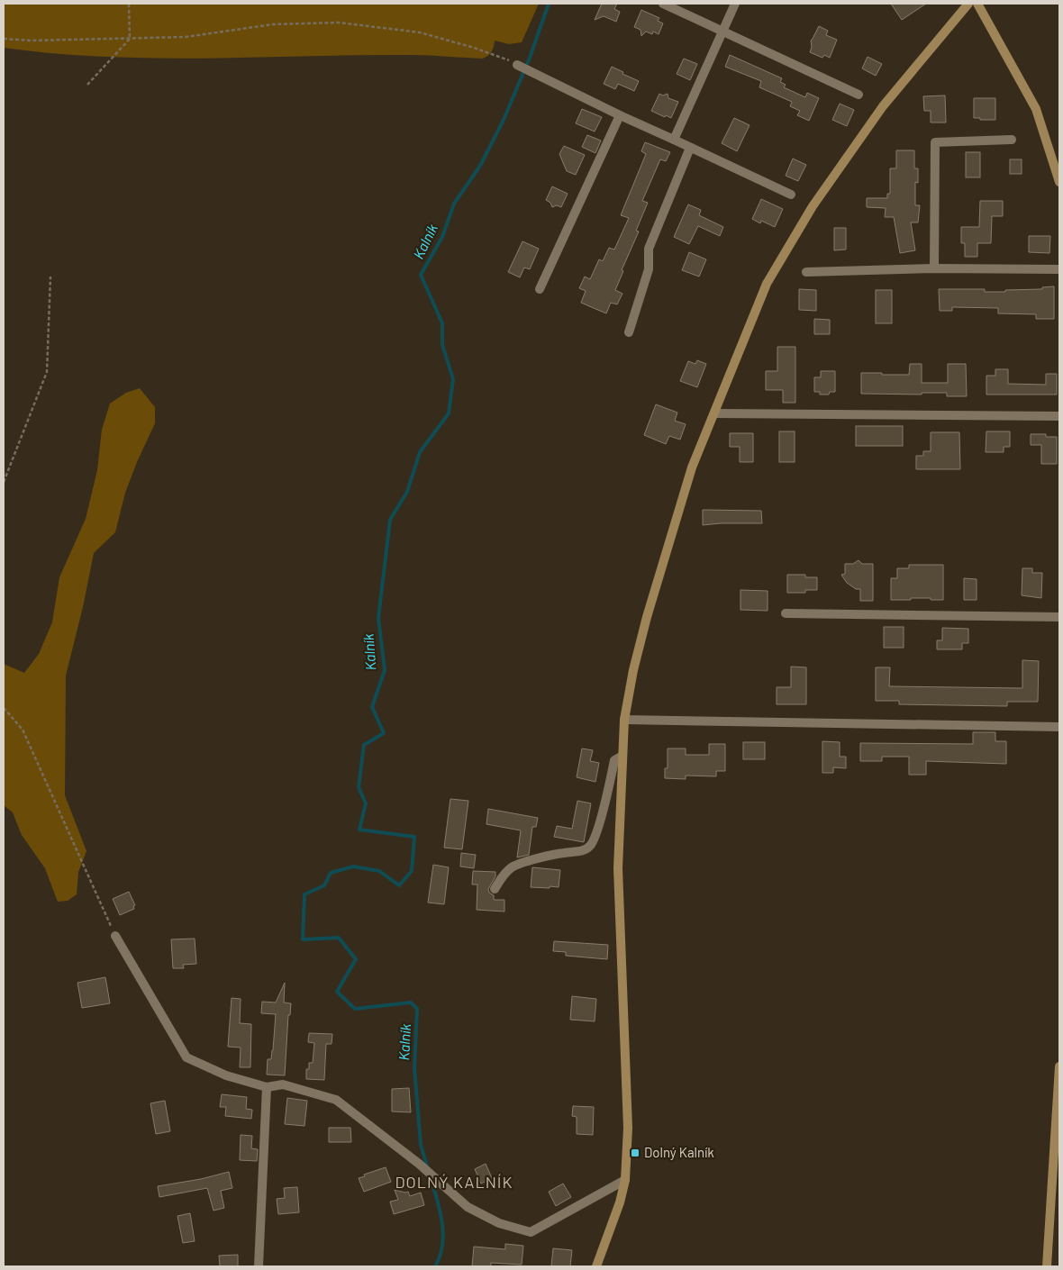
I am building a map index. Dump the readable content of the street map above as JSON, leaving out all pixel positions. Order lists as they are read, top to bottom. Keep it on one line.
{"districts":["DOLNÝ KALNÍK"],"water":["Kalník"],"places":{"transit":["Dolný Kalník"]}}
